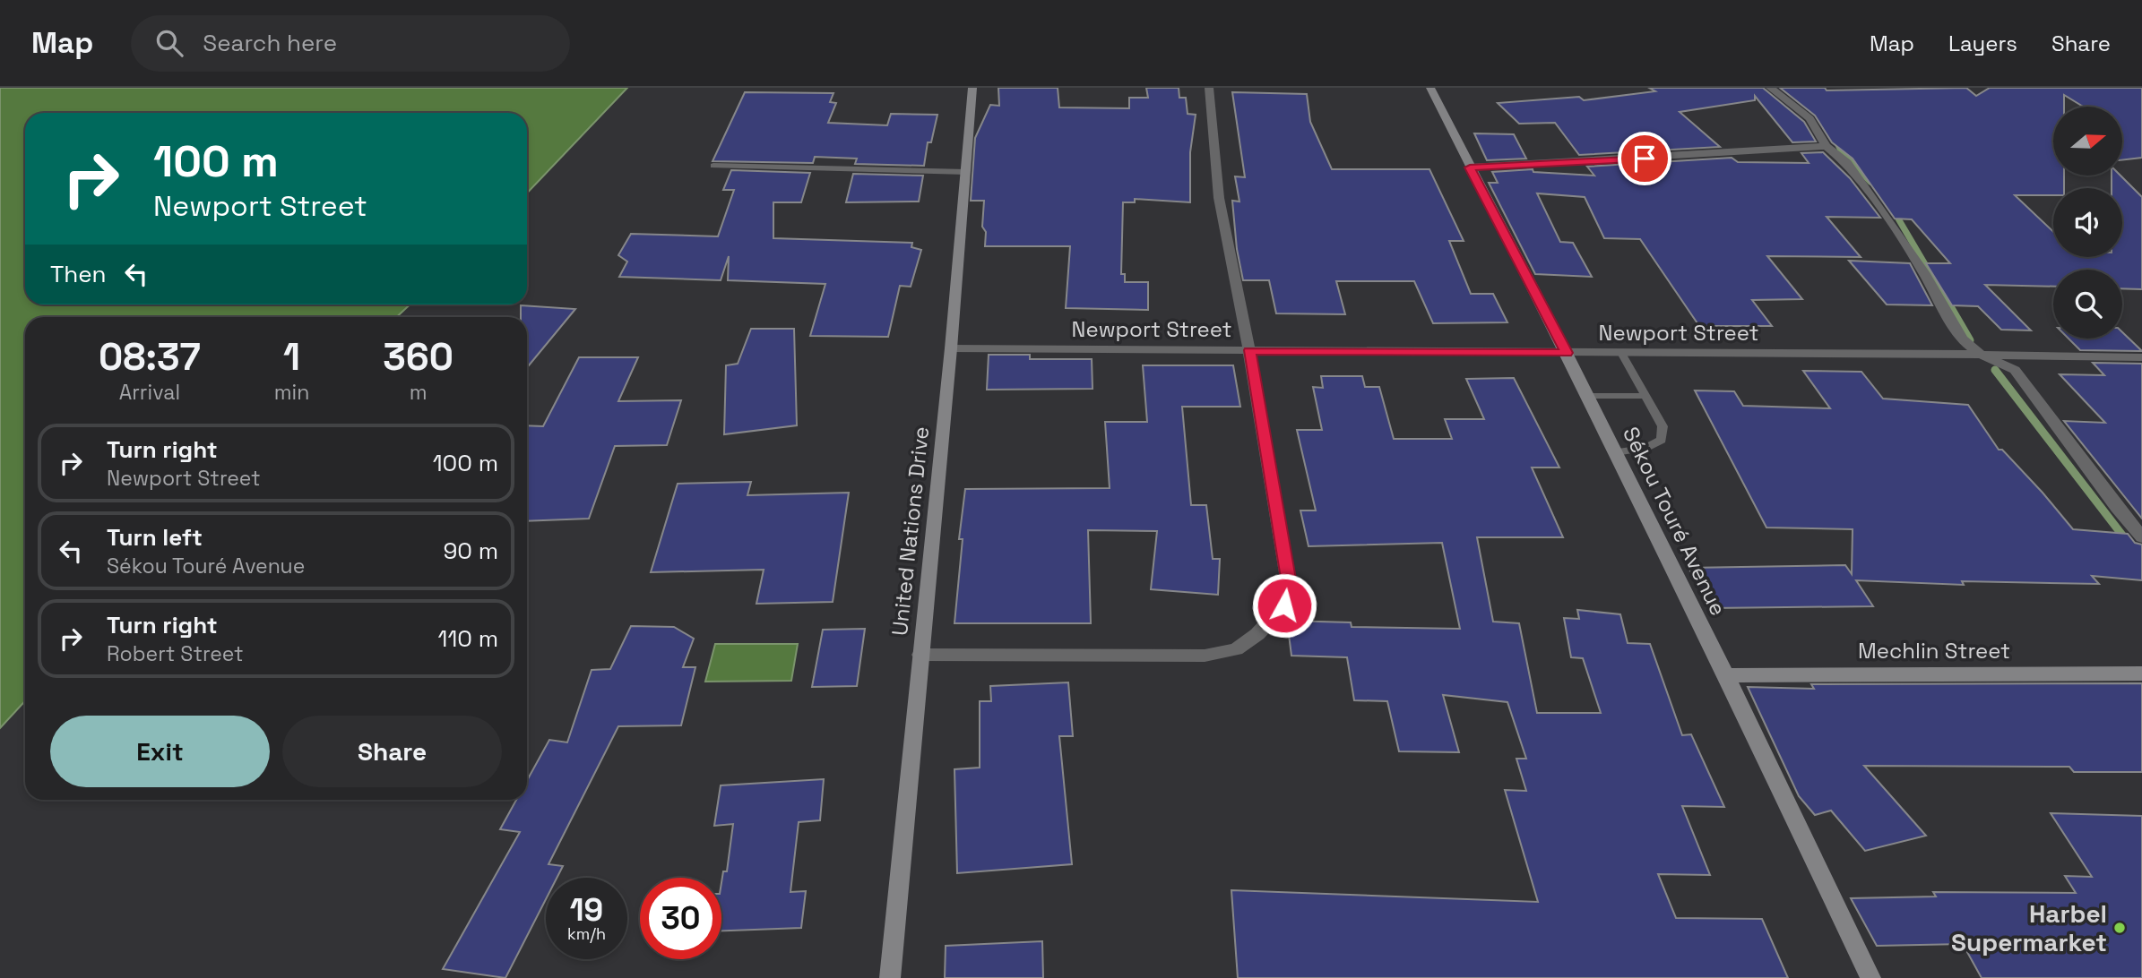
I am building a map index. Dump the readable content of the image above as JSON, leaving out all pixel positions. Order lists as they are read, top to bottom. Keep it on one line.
{"streets":{"street":["Newport Street","Sékou Touré Avenue","United Nations Drive","Mechlin Street"]},"crossings":[["Newport Street","Sékou Touré Avenue"],["Newport Street","United Nations Drive"],["Sékou Touré Avenue","Mechlin Street"]],"places":["Harbel Supermarket"],"north":"right","page":{"header":"Map","search":"Search here","nav":["Map","Layers","Share"],"turn":["100 m","Newport Street"],"then":"Then","eta":["08:37","Arrival","1","min","360","m"],"list":[{"name":"Turn right","note":"Newport Street","value":"100 m"},{"name":"Turn left","note":"Sékou Touré Avenue","value":"90 m"},{"name":"Turn right","note":"Robert Street","value":"110 m"}],"buttons":["Exit","Share"],"speed":"19 km/h","limit":"30"}}
